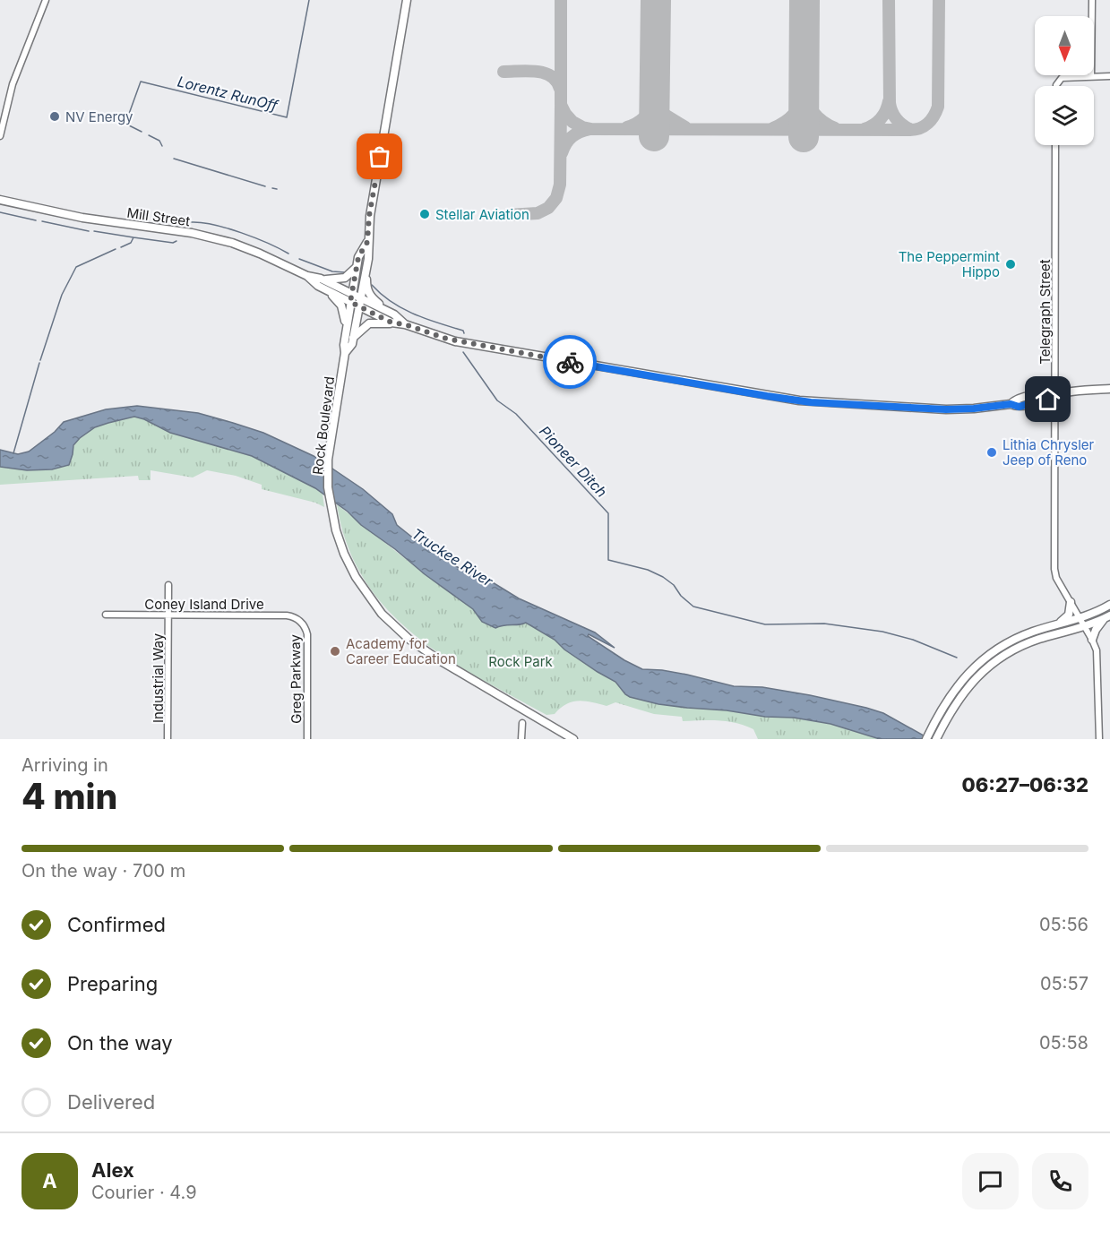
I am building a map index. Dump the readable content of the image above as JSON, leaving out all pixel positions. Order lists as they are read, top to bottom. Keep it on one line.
{"streets":{"main road":["Mill Street","Rock Boulevard"],"street":["Telegraph Street","Coney Island Drive","Industrial Way","Greg Parkway"]},"crossings":[["Mill Street","Telegraph Street"],["Mill Street","Rock Boulevard"],["Coney Island Drive","Industrial Way"],["Coney Island Drive","Greg Parkway"]],"water":["Lorentz RunOff","Pioneer Ditch","Truckee River"],"parks":["Rock Park"],"places":["NV Energy","Stellar Aviation","The Peppermint Hippo","Lithia Chrysler Jeep of Reno","Academy for Career Education"],"north":"bottom","page":{"heading":["4 min","Arriving in","06:27–06:32"],"panel":["Alex","Courier · 4.9"],"bar":"On the way · 700 m","list":[["Confirmed","05:56"],["Preparing","05:57"],["On the way","05:58"],"Delivered"],"round":"A"}}
